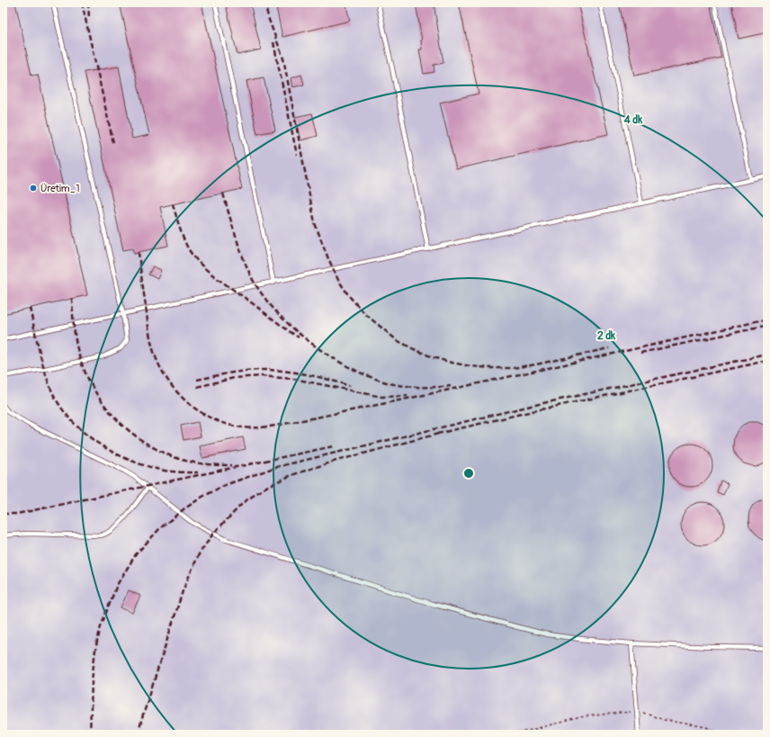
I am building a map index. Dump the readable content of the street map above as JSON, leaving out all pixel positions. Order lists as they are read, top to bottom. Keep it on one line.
{"places":["Üretim_1"],"rings":["4 dk","2 dk"]}
